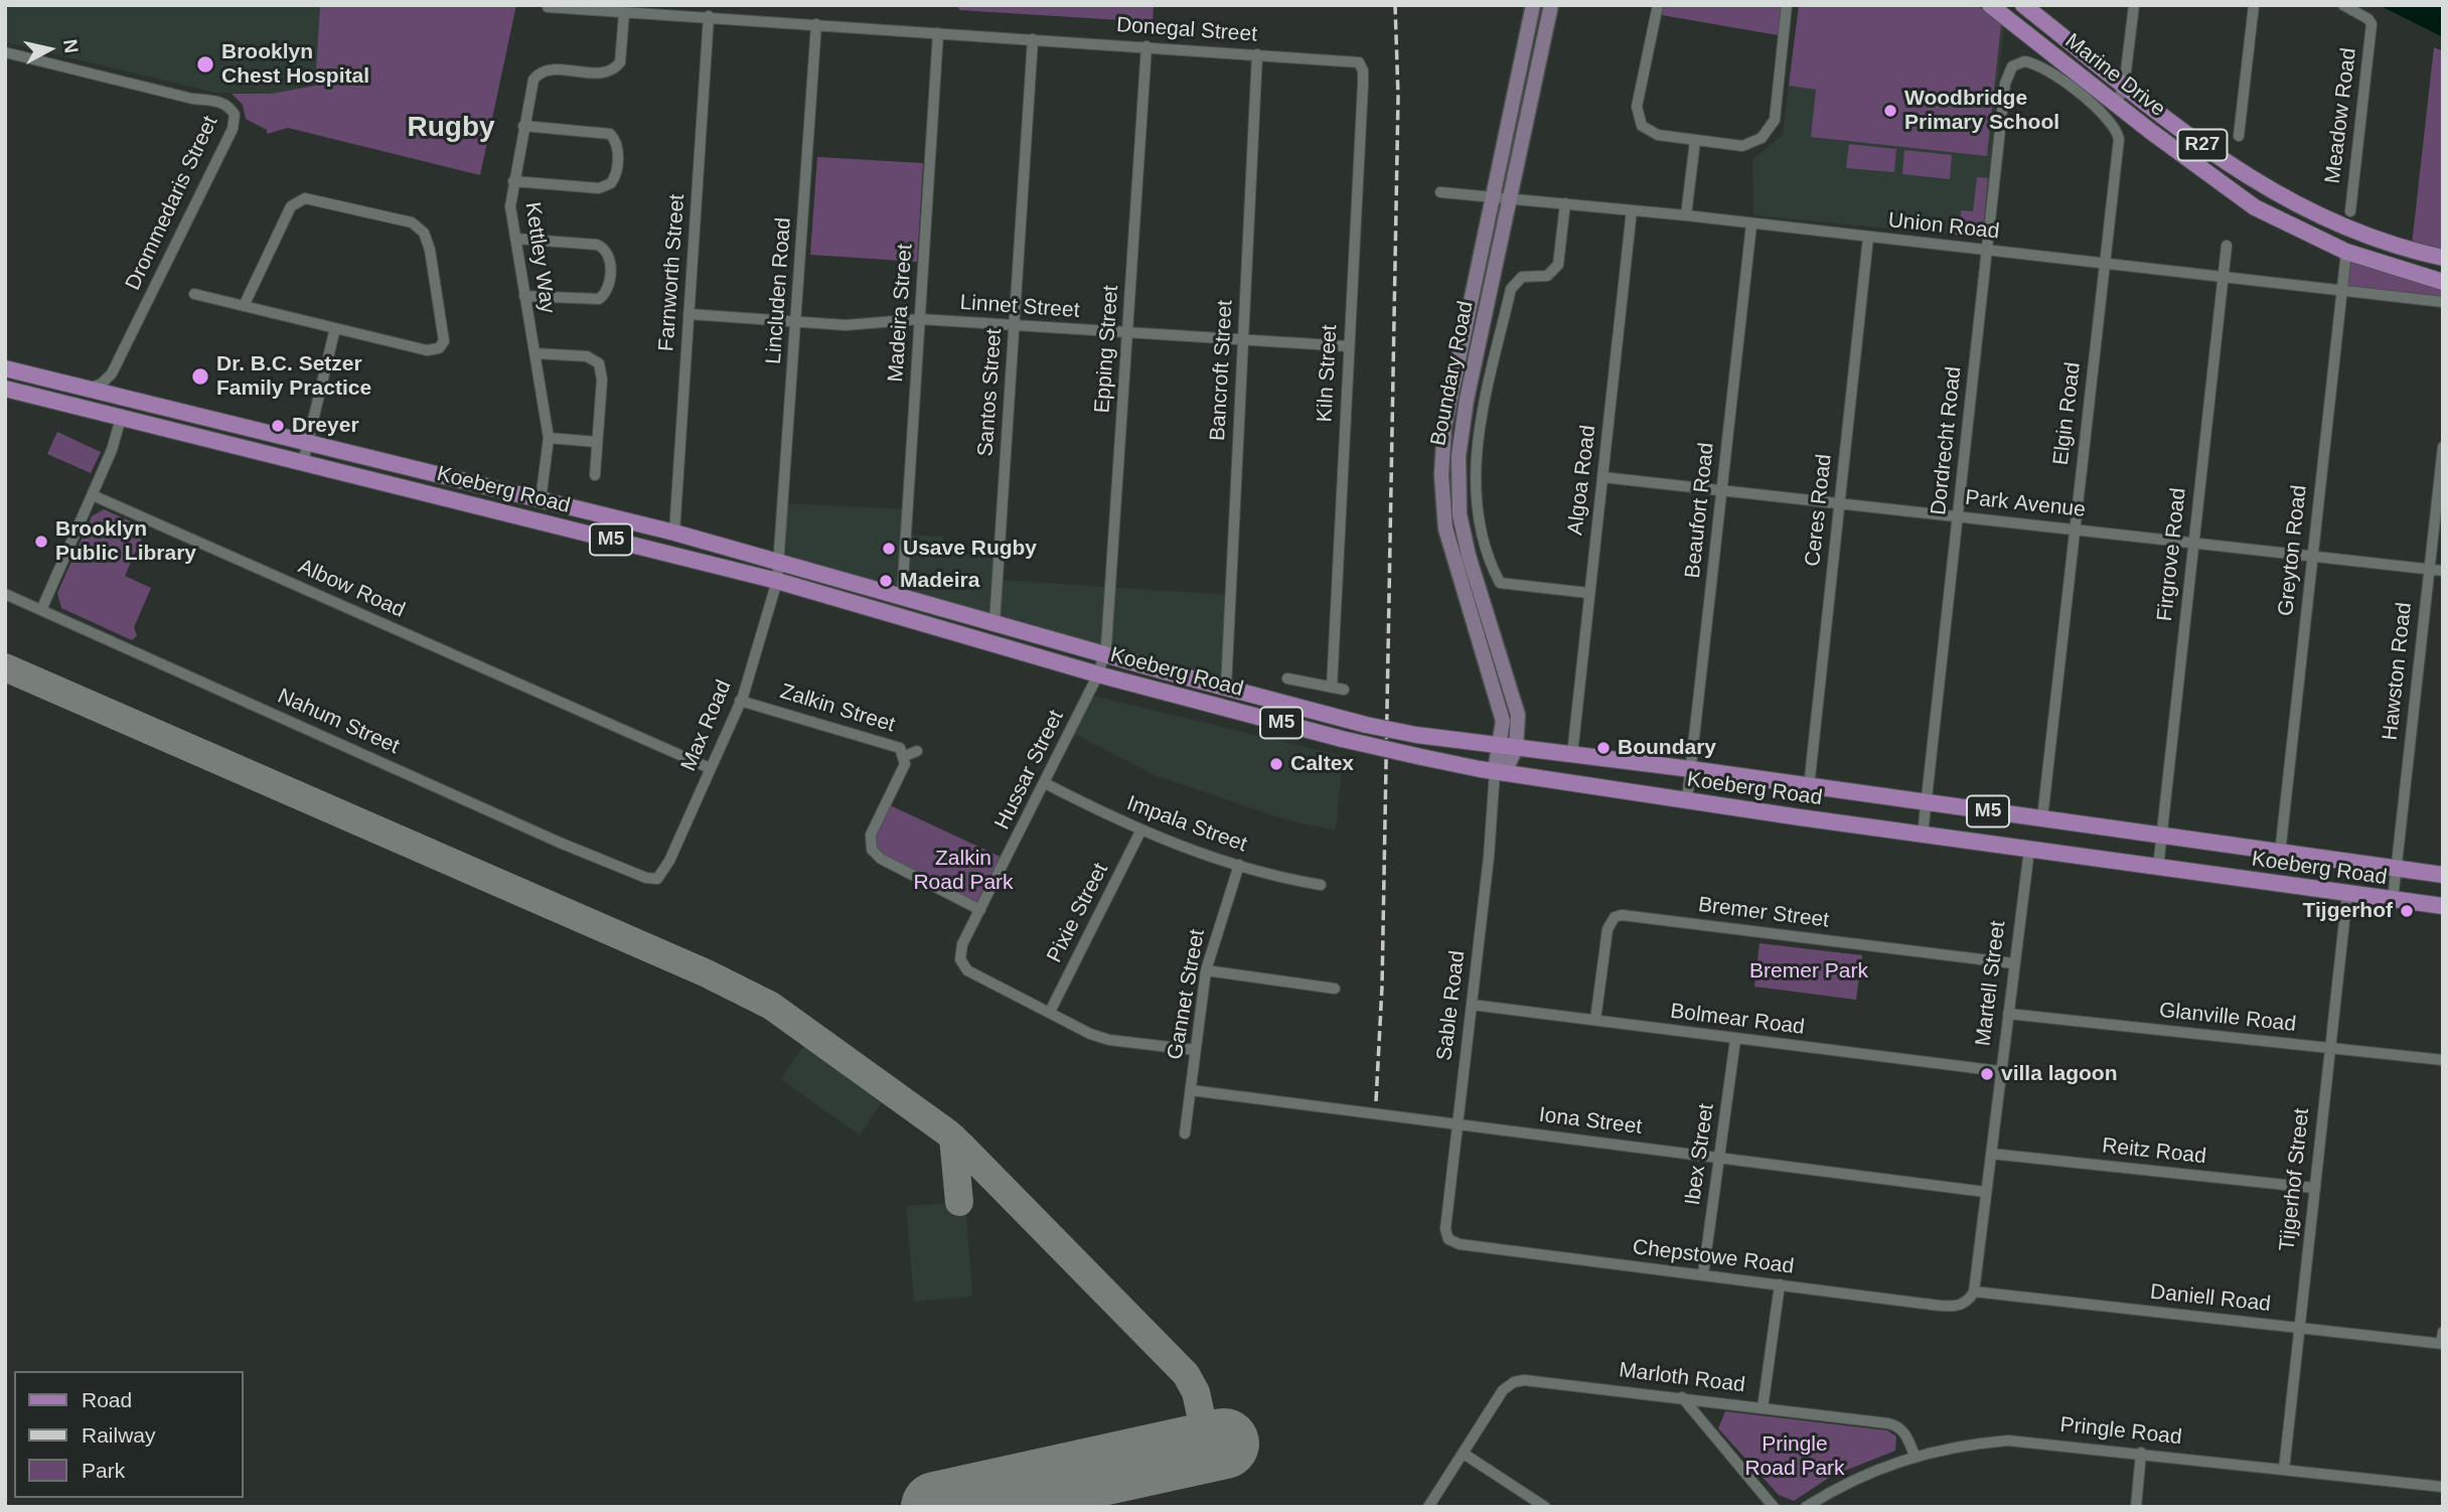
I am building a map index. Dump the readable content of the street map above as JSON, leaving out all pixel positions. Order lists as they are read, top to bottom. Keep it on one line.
{"streets":{"main road":["Marine Drive","R27","Boundary Road","Koeberg Road","M5"],"street":["Donegal Street","Meadow Road","Drommedaris Street","Union Road","Kettley Way","Farnworth Street","Lincluden Road","Linnet Street","Madeira Street","Epping Street","Bancroft Street","Kiln Street","Santos Street","Elgin Road","Dordrecht Road","Algoa Road","Park Avenue","Beaufort Road","Ceres Road","Greyton Road","Firgrove Road","Albow Road","Hawston Road","Zalkin Street","Nahum Street","Max Road","Hussar Street","Impala Street","Pixie Street","Bremer Street","Martell Street","Gannet Street","Sable Road","Glanville Road","Bolmear Road","Iona Street","Reitz Road","Ibex Street","Tijgerhof Street","Chepstowe Road","Daniell Road","Marloth Road","Pringle Road"]},"crossings":[["Donegal Street","Kettley Way"],["Donegal Street","Farnworth Street"],["Donegal Street","Lincluden Road"],["Donegal Street","Madeira Street"],["Donegal Street","Epping Street"],["Donegal Street","Bancroft Street"],["Donegal Street","Kiln Street"],["Donegal Street","Santos Street"],["Marine Drive","Greyton Road"],["Union Road","Boundary Road"],["Union Road","Elgin Road"],["Union Road","Dordrecht Road"],["Union Road","Algoa Road"],["Union Road","Beaufort Road"],["Union Road","Ceres Road"],["Union Road","Greyton Road"],["Union Road","Firgrove Road"],["Kettley Way","Koeberg Road"],["Farnworth Street","Linnet Street"],["Farnworth Street","Koeberg Road"],["Lincluden Road","Linnet Street"],["Lincluden Road","Koeberg Road"],["Lincluden Road","Max Road"],["Linnet Street","Madeira Street"],["Linnet Street","Epping Street"],["Linnet Street","Bancroft Street"],["Linnet Street","Kiln Street"],["Linnet Street","Santos Street"],["Madeira Street","Koeberg Road"],["Epping Street","Koeberg Road"],["Epping Street","Hussar Street"],["Bancroft Street","Koeberg Road"],["Boundary Road","Koeberg Road"],["Santos Street","Koeberg Road"],["Elgin Road","Dordrecht Road"],["Elgin Road","Koeberg Road"],["Elgin Road","Park Avenue"],["Dordrecht Road","Koeberg Road"],["Dordrecht Road","Park Avenue"],["Algoa Road","Koeberg Road"],["Algoa Road","Park Avenue"],["Koeberg Road","Beaufort Road"],["Koeberg Road","Ceres Road"],["Koeberg Road","Greyton Road"],["Koeberg Road","Firgrove Road"],["Koeberg Road","Hawston Road"],["Koeberg Road","Max Road"],["Koeberg Road","Hussar Street"],["Koeberg Road","Martell Street"],["Koeberg Road","Sable Road"],["Koeberg Road","Tijgerhof Street"],["Park Avenue","Beaufort Road"],["Park Avenue","Ceres Road"],["Park Avenue","Greyton Road"],["Park Avenue","Firgrove Road"],["Park Avenue","Hawston Road"],["Albow Road","Max Road"],["Zalkin Street","Max Road"],["Zalkin Street","Hussar Street"],["Nahum Street","Max Road"],["Hussar Street","Impala Street"],["Hussar Street","Pixie Street"],["Impala Street","Pixie Street"],["Impala Street","Gannet Street"],["Bremer Street","Martell Street"],["Bremer Street","Bolmear Road"],["Martell Street","Glanville Road"],["Martell Street","Bolmear Road"],["Martell Street","Iona Street"],["Martell Street","Reitz Road"],["Martell Street","Chepstowe Road"],["Martell Street","Daniell Road"],["Gannet Street","Iona Street"],["Sable Road","Bolmear Road"],["Sable Road","Iona Street"],["Sable Road","Chepstowe Road"],["Glanville Road","Tijgerhof Street"],["Bolmear Road","Ibex Street"],["Iona Street","Ibex Street"],["Reitz Road","Tijgerhof Street"],["Ibex Street","Chepstowe Road"],["Tijgerhof Street","Daniell Road"],["Tijgerhof Street","Pringle Road"],["Chepstowe Road","Daniell Road"],["Marloth Road","Pringle Road"]],"districts":["Rugby"],"parks":["Zalkin Road Park","Bremer Park","Pringle Road Park"],"places":["Brooklyn Chest Hospital","Woodbridge Primary School","Dr. B.C. Setzer Family Practice","Dreyer","Brooklyn Public Library","Usave Rugby","Madeira","Boundary","Caltex","Tijgerhof","villa lagoon"],"legend":["Road","Railway","Park"],"north":"right"}
